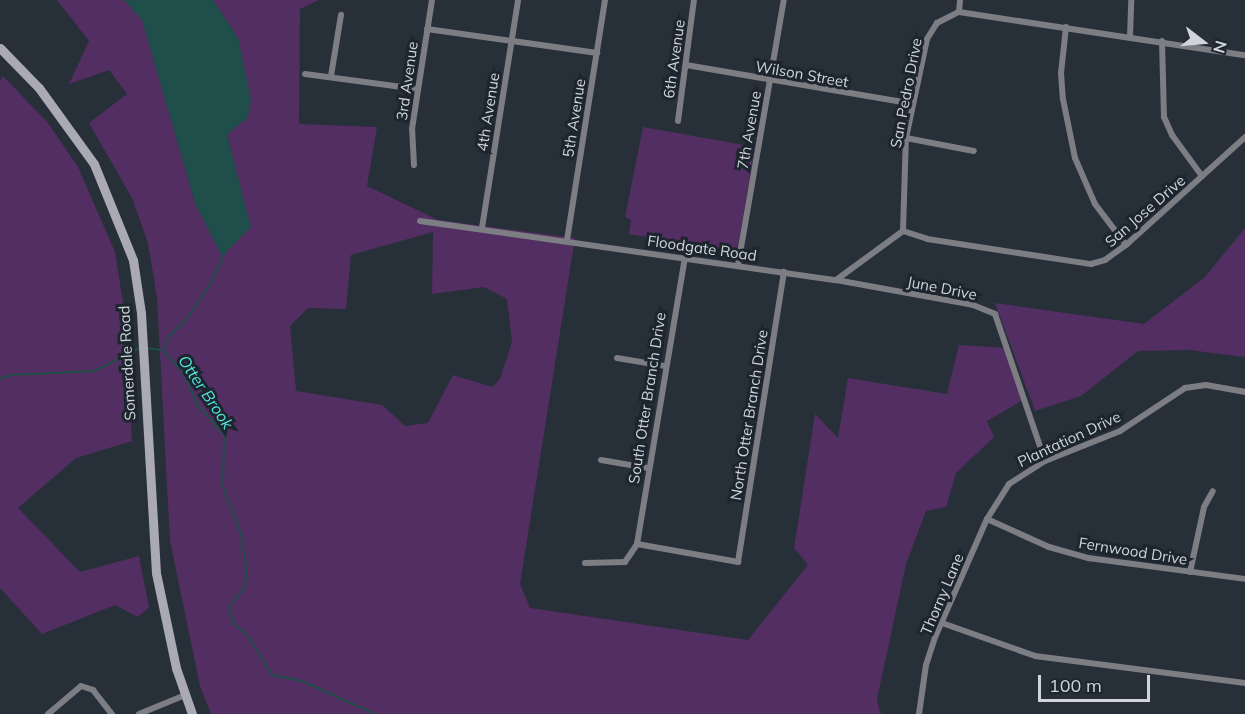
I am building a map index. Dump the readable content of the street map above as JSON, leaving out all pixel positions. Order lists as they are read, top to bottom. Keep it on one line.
{"streets":{"main road":["Somerdale Road"],"street":["6th Avenue","Wilson Street","3rd Avenue","San Pedro Drive","4th Avenue","5th Avenue","7th Avenue","San Jose Drive","Floodgate Road","June Drive","South Otter Branch Drive","North Otter Branch Drive","Plantation Drive","Fernwood Drive","Thorny Lane"]},"crossings":[["6th Avenue","Wilson Street"],["Wilson Street","San Pedro Drive"],["Wilson Street","7th Avenue"],["San Pedro Drive","San Jose Drive"],["4th Avenue","Floodgate Road"],["5th Avenue","Floodgate Road"],["7th Avenue","Floodgate Road"],["Floodgate Road","June Drive"],["Floodgate Road","South Otter Branch Drive"],["Floodgate Road","North Otter Branch Drive"],["June Drive","Plantation Drive"],["South Otter Branch Drive","North Otter Branch Drive"],["Plantation Drive","Thorny Lane"],["Fernwood Drive","Thorny Lane"]],"water":["Otter Brook"],"scale_bar":"100 m","north":"right"}
